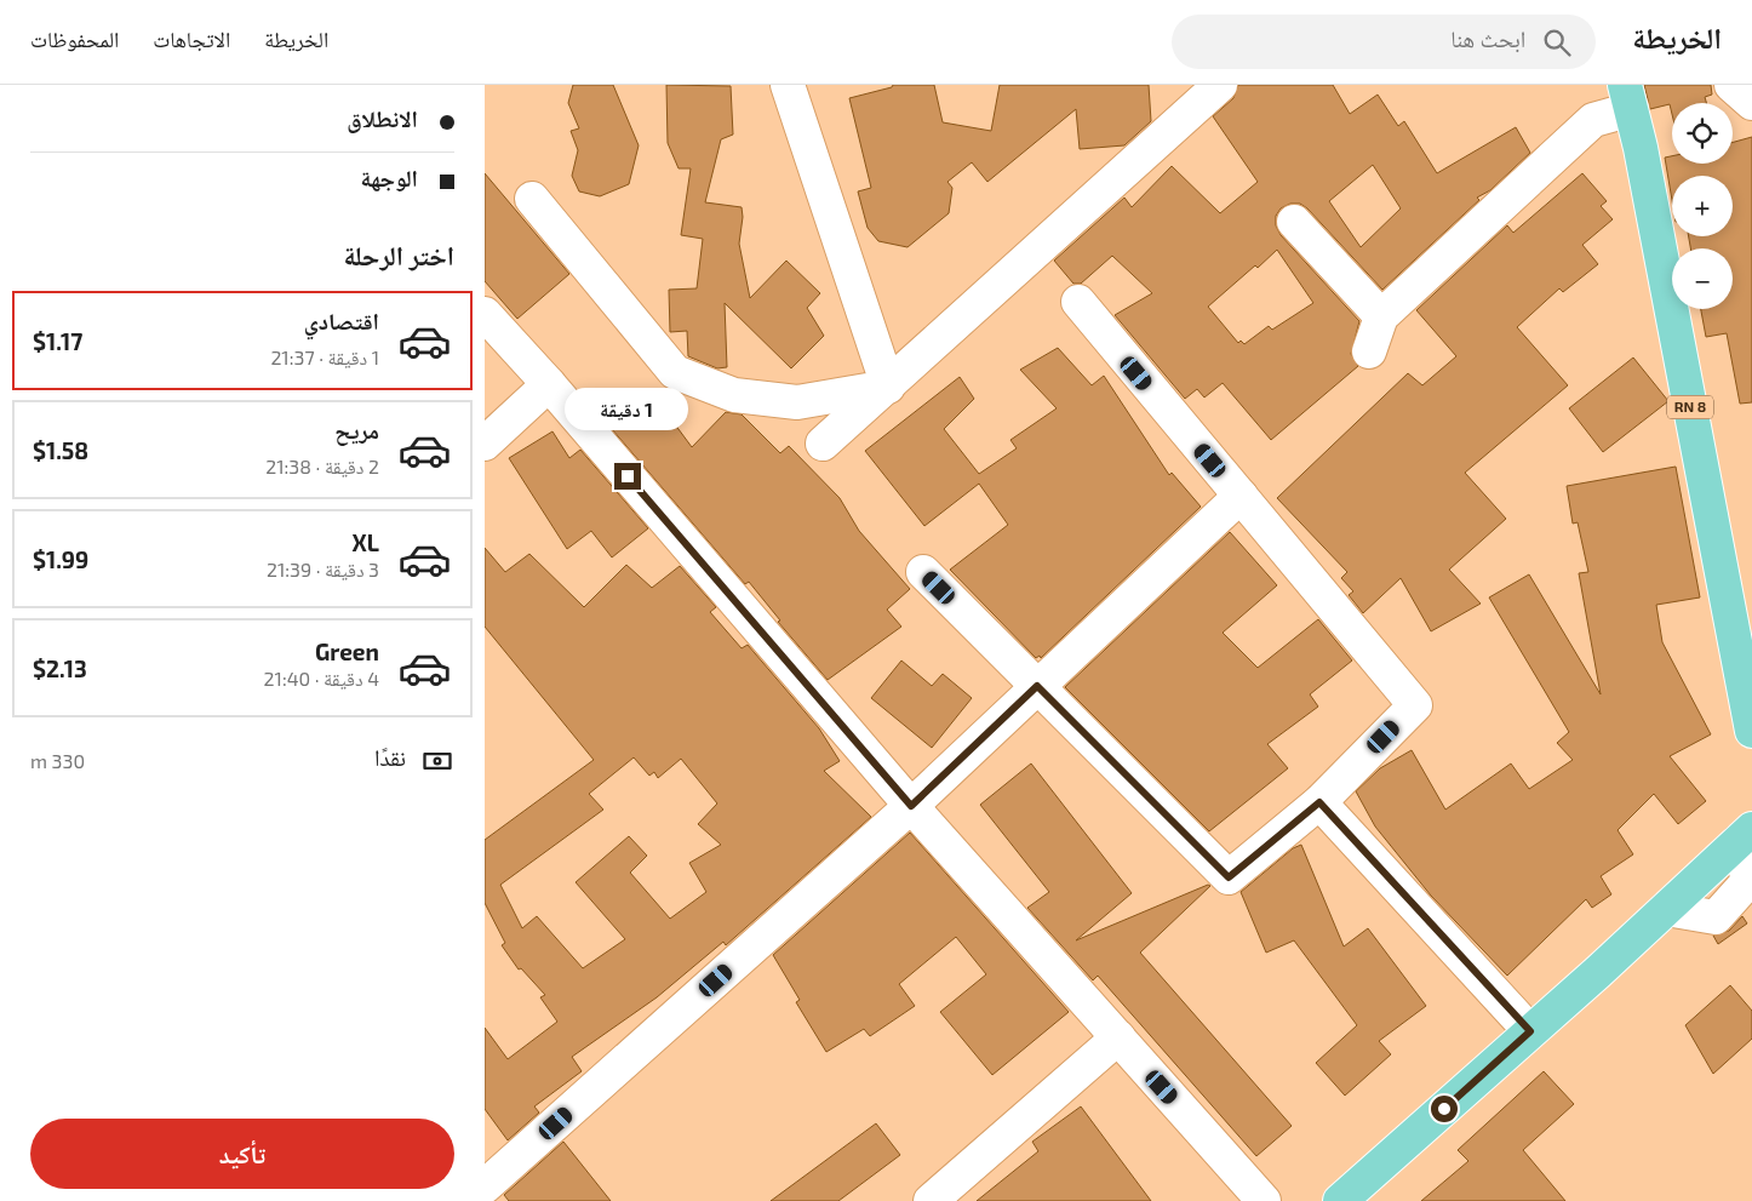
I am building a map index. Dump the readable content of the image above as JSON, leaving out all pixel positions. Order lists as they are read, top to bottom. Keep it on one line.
{"streets":{"main road":["RN 8"]},"page":{"header":"الخريطة","search":"ابحث هنا","nav":["الخريطة","الاتجاهات","المحفوظات"],"banner":["الانطلاق","الوجهة"],"map_buttons":["+","−"],"heading":"اختر الرحلة","list":[{"name":"اقتصادي","note":"1 دقيقة · 21:37","value":"$1.17"},{"name":"مريح","note":"2 دقيقة · 21:38","value":"$1.58"},{"name":"XL","note":"3 دقيقة · 21:39","value":"$1.99"},{"name":"Green","note":"4 دقيقة · 21:40","value":"$2.13"}],"bubble":"1 دقيقة","pay":["نقدًا","330 m"],"buttons":"تأكيد"}}
